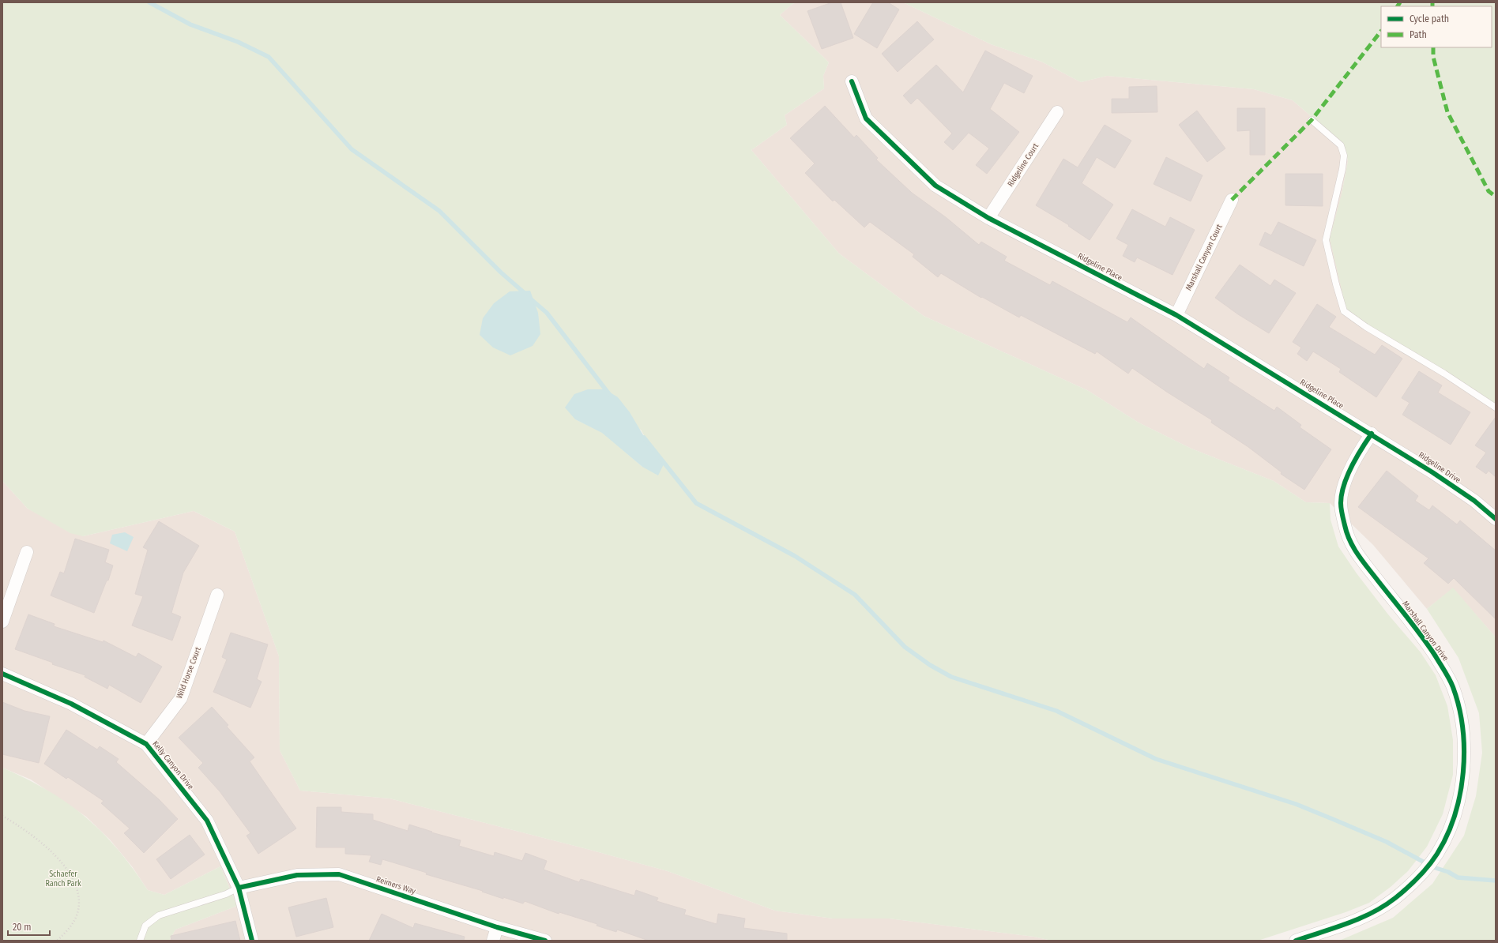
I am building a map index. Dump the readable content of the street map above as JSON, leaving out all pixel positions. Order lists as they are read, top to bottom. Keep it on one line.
{"streets":{"street":["Ridgeline Court","Marshall Canyon Court","Ridgeline Place","Ridgeline Drive","Marshall Canyon Drive","Wild Horse Court","Kelly Canyon Drive","Reimers Way"]},"crossings":[["Ridgeline Court","Ridgeline Place"],["Marshall Canyon Court","Ridgeline Place"],["Ridgeline Place","Ridgeline Drive"],["Ridgeline Place","Marshall Canyon Drive"],["Ridgeline Drive","Marshall Canyon Drive"],["Wild Horse Court","Kelly Canyon Drive"],["Kelly Canyon Drive","Reimers Way"]],"parks":["Schaefer Ranch Park"],"legend":["Cycle path","Path"],"scale_bar":"20 m"}
